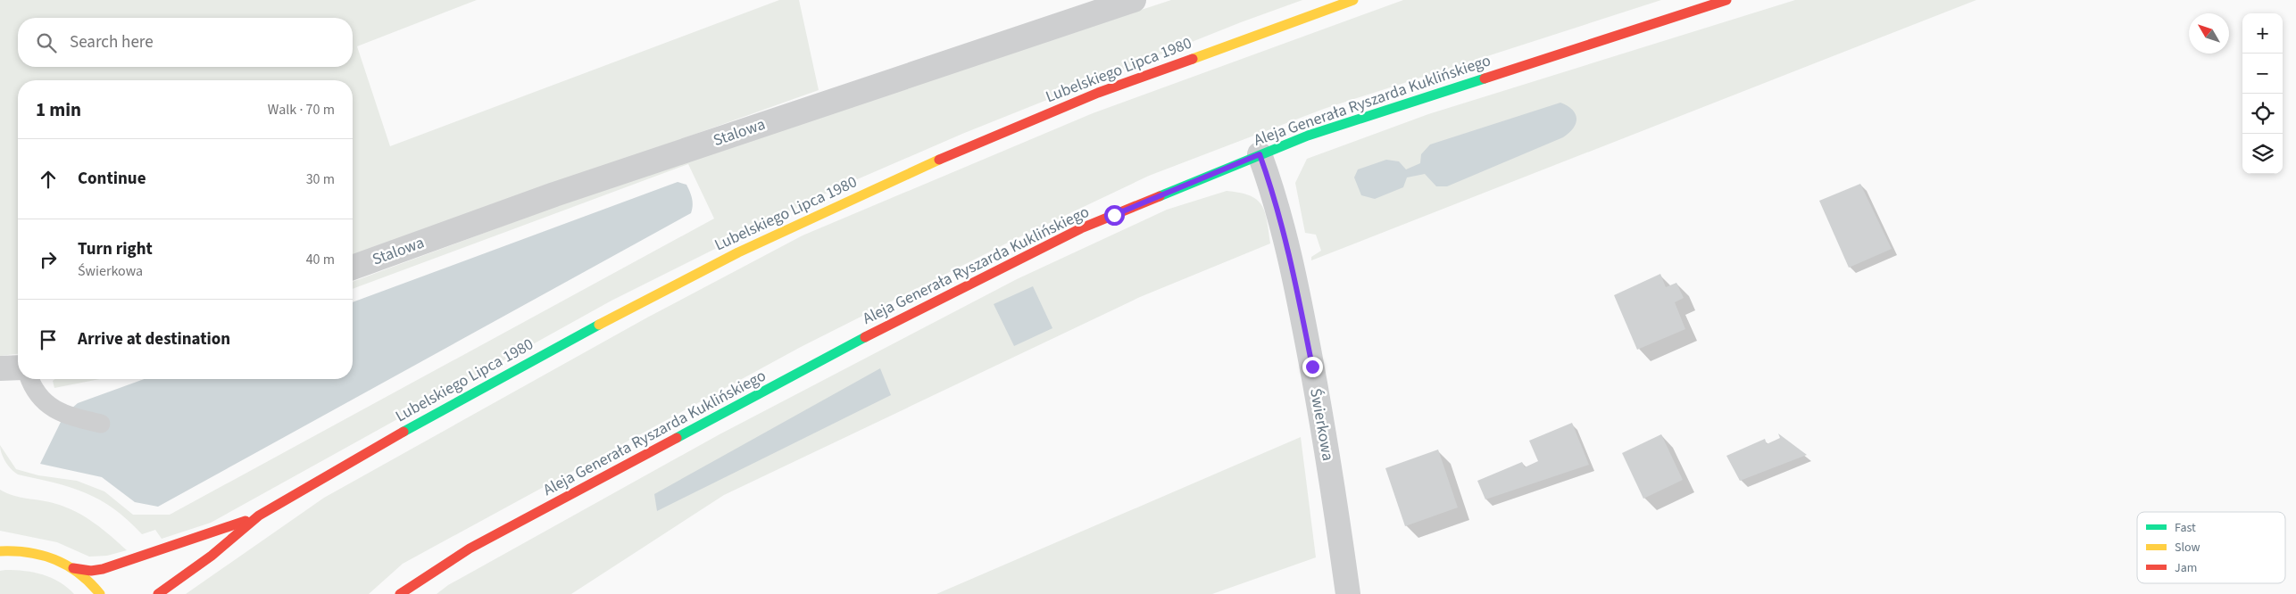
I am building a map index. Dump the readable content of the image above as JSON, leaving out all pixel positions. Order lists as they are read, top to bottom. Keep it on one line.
{"streets":{"main road":["Lubelskiego Lipca 1980","Aleja Generała Ryszarda Kuklińskiego"],"street":["Stalowa","Świerkowa"]},"crossings":[["Aleja Generała Ryszarda Kuklińskiego","Świerkowa"]],"legend":["Fast","Slow","Jam"],"north":"top left","page":{"map_buttons":["+","−"],"search":"Search here","heading":["1 min","Walk · 70 m"],"list":[["Continue","30 m"],["Turn right","Świerkowa","40 m"],"Arrive at destination"]}}
